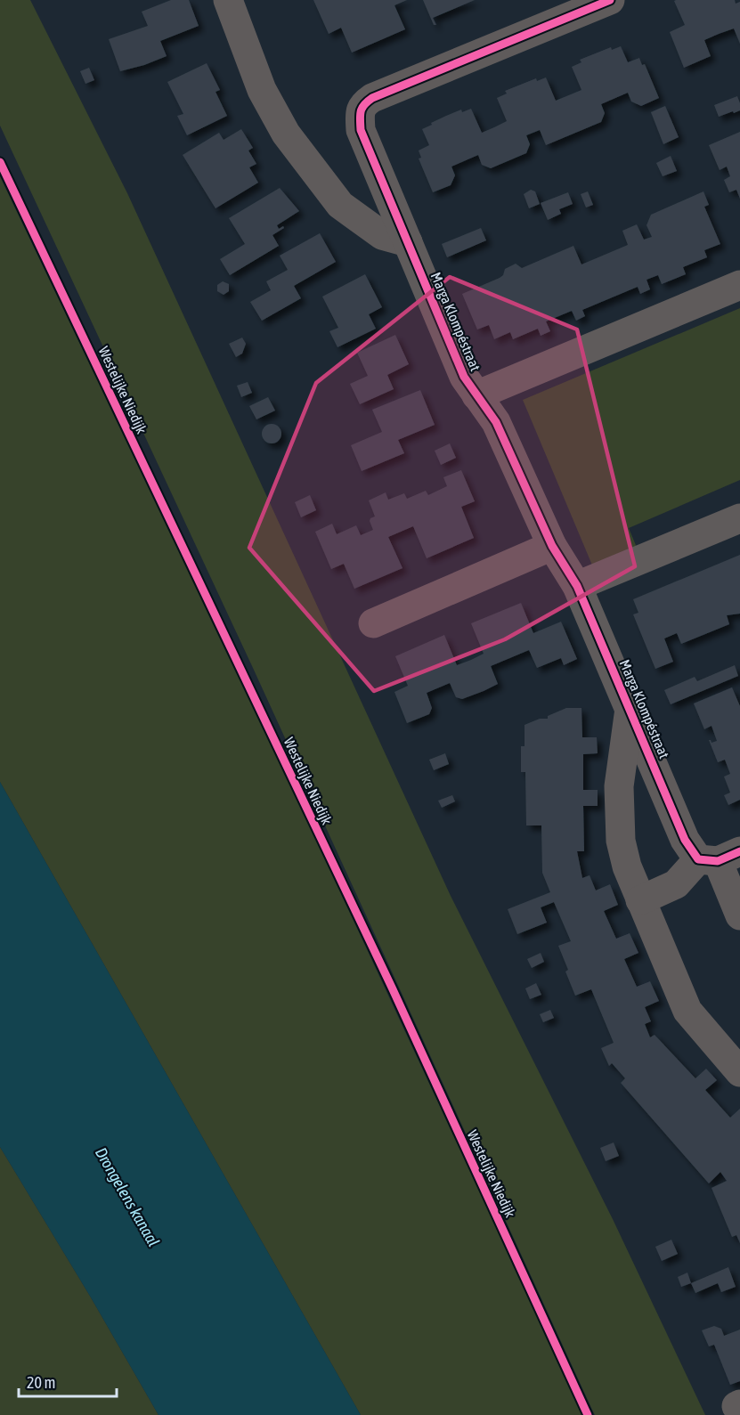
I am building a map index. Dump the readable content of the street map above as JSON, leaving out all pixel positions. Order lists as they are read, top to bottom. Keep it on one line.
{"streets":{"street":["Marga Klompéstraat"],"cycle path":["Westelijke Niedijk"]},"water":["Drongelens kanaal"],"scale_bar":"20 m"}
